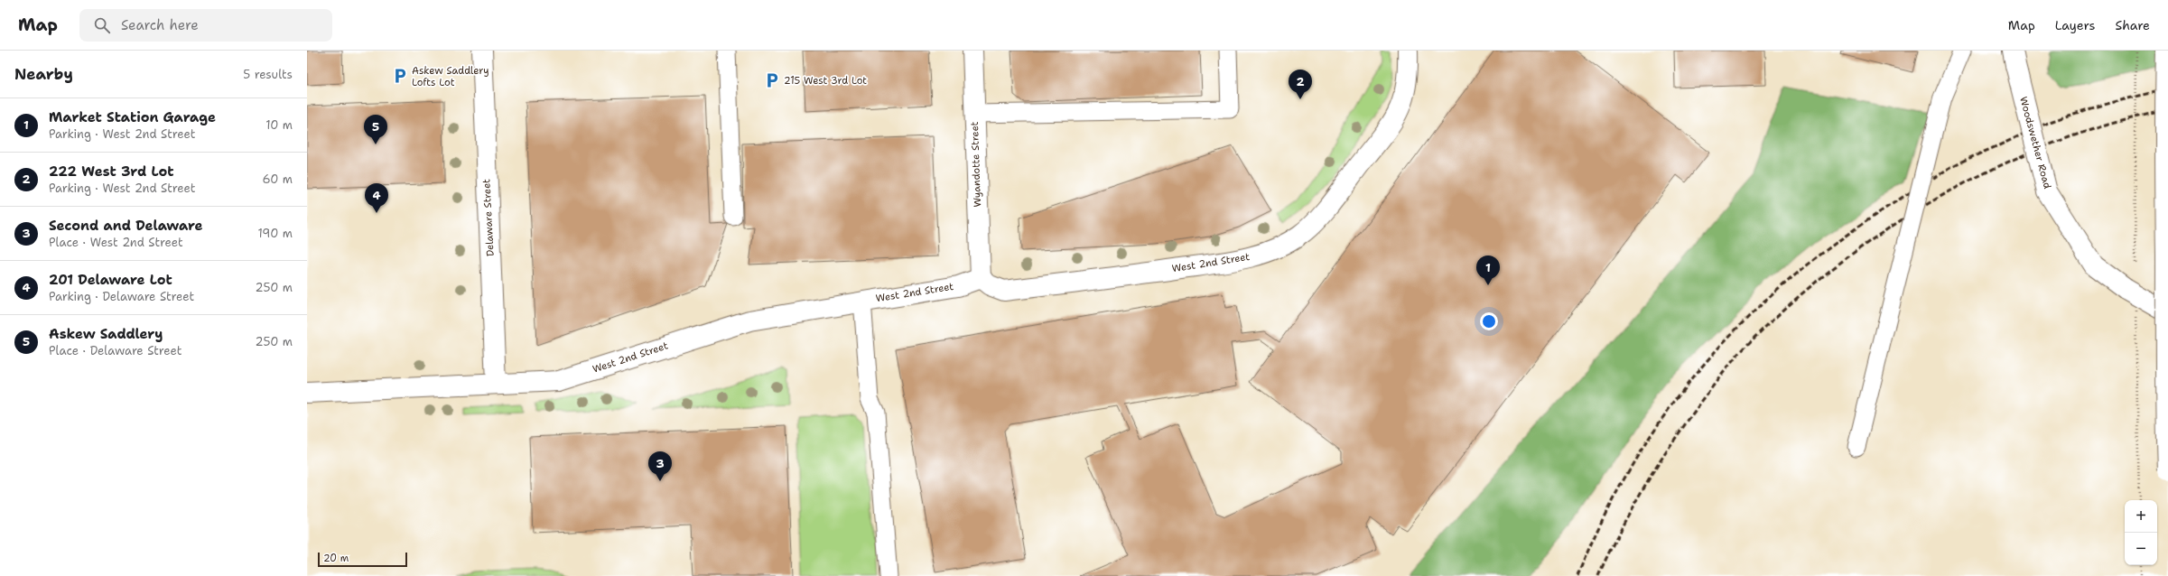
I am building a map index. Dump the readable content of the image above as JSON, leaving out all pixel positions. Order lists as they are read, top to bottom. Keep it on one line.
{"streets":{"main road":["Woodswether Road","Wyandotte Street","Delaware Street","West 2nd Street"]},"crossings":[["Wyandotte Street","West 2nd Street"],["Delaware Street","West 2nd Street"]],"places":{"parking":["Askew Saddlery Lofts Lot","215 West 3rd Lot"]},"scale_bar":"20 m","page":{"header":"Map","search":"Search here","nav":["Map","Layers","Share"],"heading":["Nearby","5 results"],"pins":["2","5","4","1","3"],"list":[{"mark":"1","name":"Market Station Garage","note":"Parking · West 2nd Street","value":"10 m"},{"mark":"2","name":"222 West 3rd Lot","note":"Parking · West 2nd Street","value":"60 m"},{"mark":"3","name":"Second and Delaware","note":"Place · West 2nd Street","value":"190 m"},{"mark":"4","name":"201 Delaware Lot","note":"Parking · Delaware Street","value":"250 m"},{"mark":"5","name":"Askew Saddlery","note":"Place · Delaware Street","value":"250 m"}],"map_buttons":["+","−"],"scale":"20 m"}}
